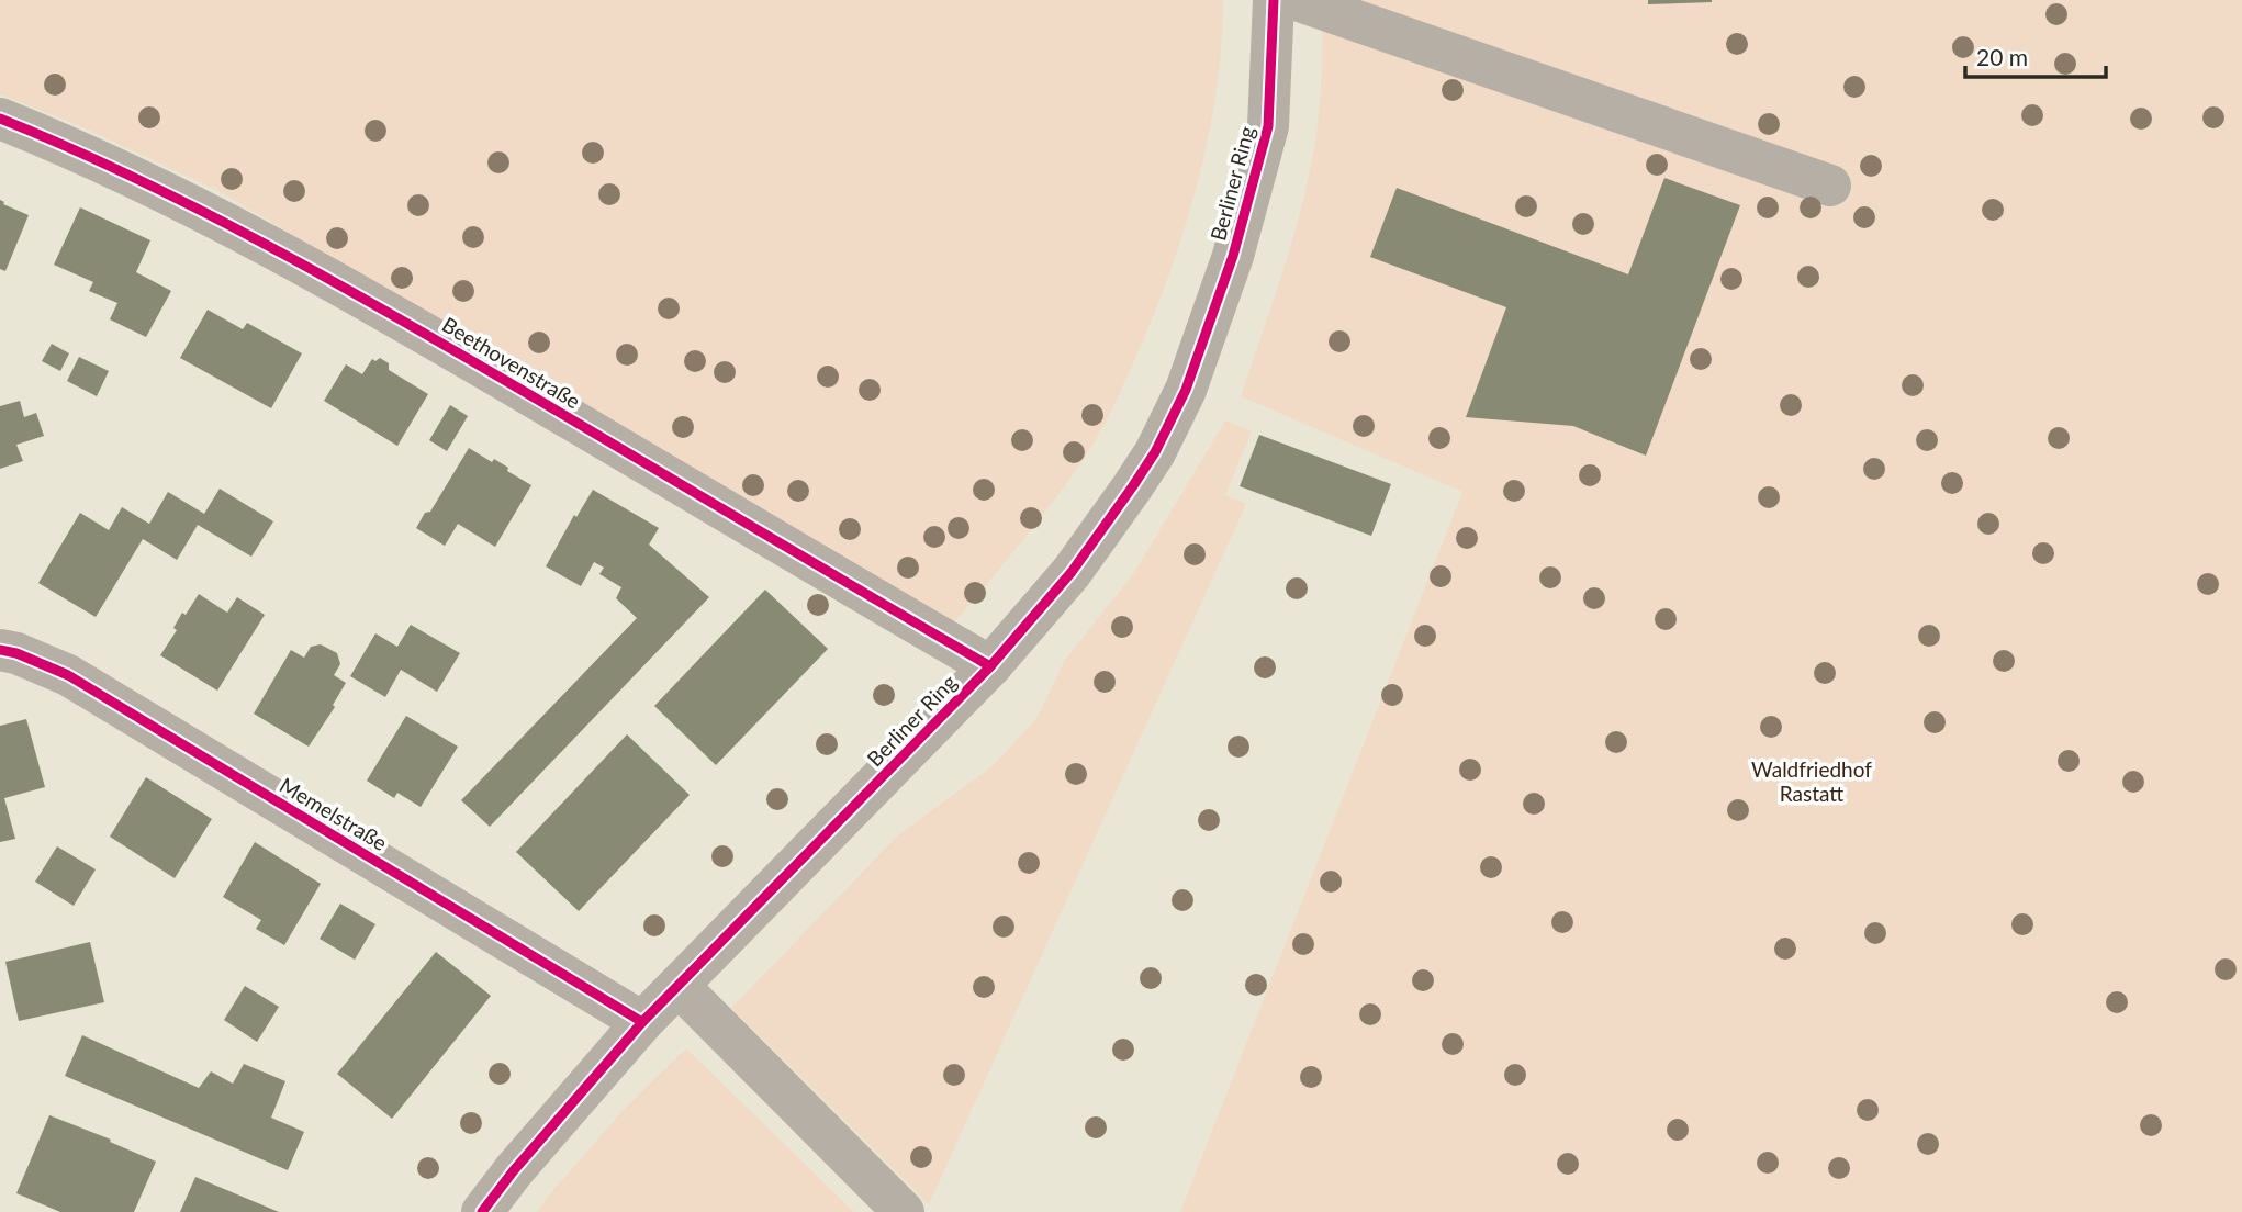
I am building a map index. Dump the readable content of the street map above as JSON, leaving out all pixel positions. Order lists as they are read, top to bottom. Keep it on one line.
{"streets":{"street":["Berliner Ring","Beethovenstraße","Memelstraße"]},"crossings":[["Berliner Ring","Beethovenstraße"],["Berliner Ring","Memelstraße"]],"parks":["Waldfriedhof Rastatt"],"scale_bar":"20 m"}
